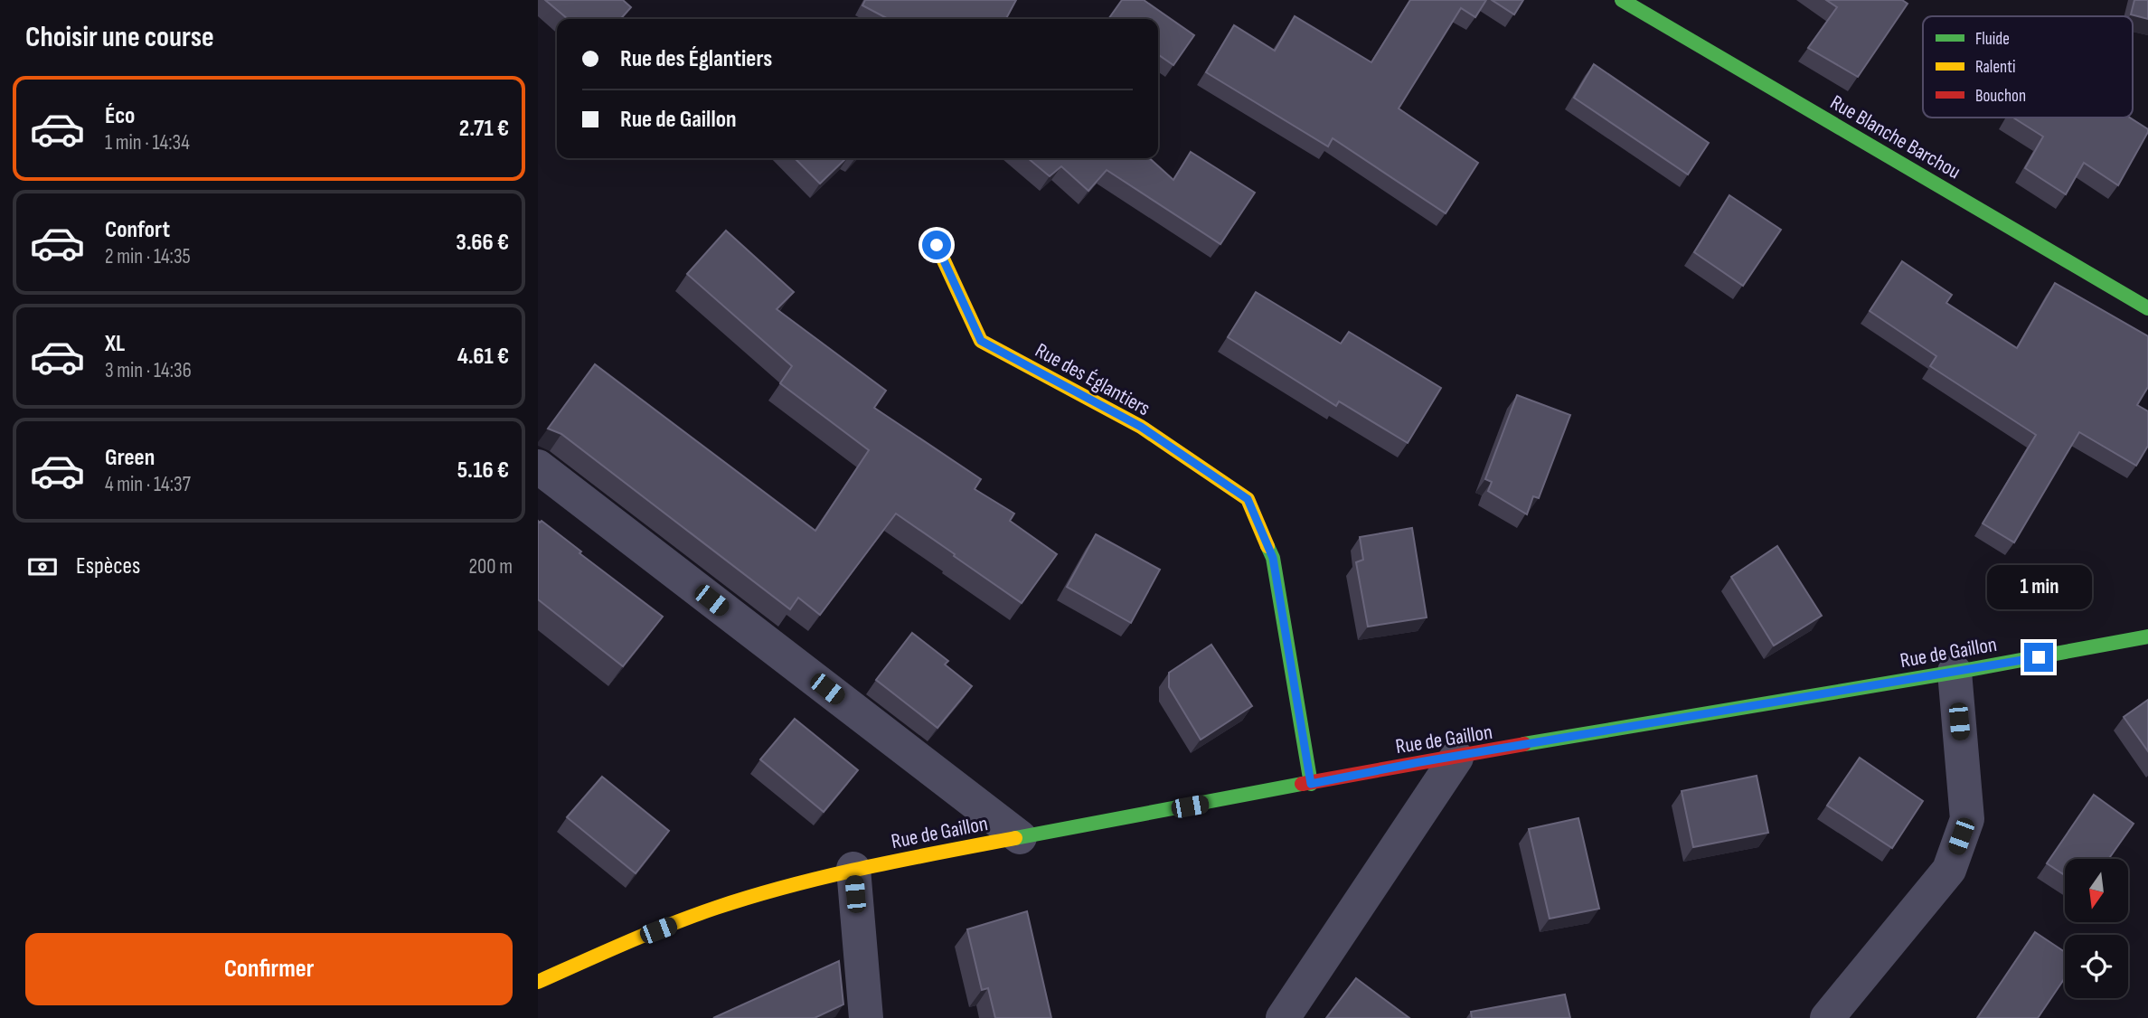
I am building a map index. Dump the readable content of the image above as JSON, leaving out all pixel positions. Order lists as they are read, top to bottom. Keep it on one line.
{"streets":{"street":["Rue Blanche Barchou","Rue des Églantiers","Rue de Gaillon"]},"crossings":[["Rue des Églantiers","Rue de Gaillon"]],"legend":["Fluide","Ralenti","Bouchon"],"north":"bottom","page":{"heading":"Choisir une course","banner":["Rue des Églantiers","Rue de Gaillon"],"list":[{"name":"Éco","note":"1 min · 14:34","value":"2.71 €"},{"name":"Confort","note":"2 min · 14:35","value":"3.66 €"},{"name":"XL","note":"3 min · 14:36","value":"4.61 €"},{"name":"Green","note":"4 min · 14:37","value":"5.16 €"}],"pay":["Espèces","200 m"],"bubble":"1 min","buttons":"Confirmer"}}
